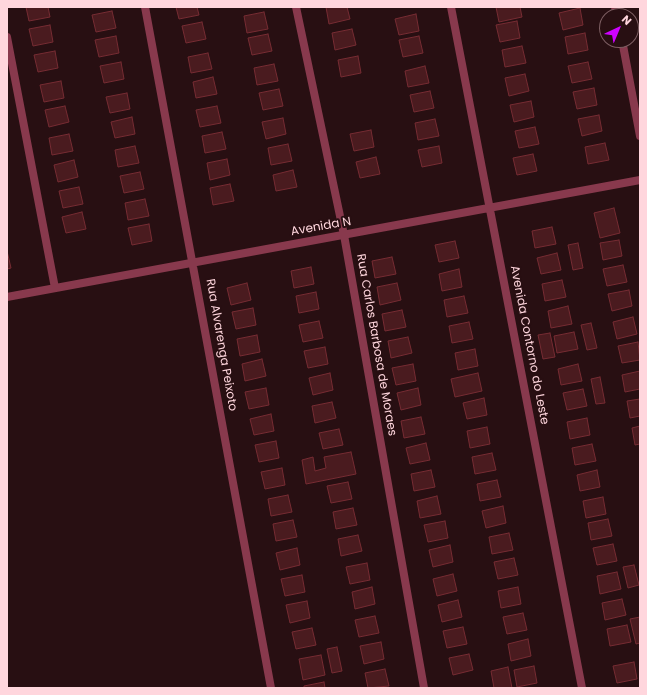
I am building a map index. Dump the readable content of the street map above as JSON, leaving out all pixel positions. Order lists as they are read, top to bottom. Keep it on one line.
{"streets":{"street":["Avenida N","Rua Alvarenga Peixoto","Rua Carlos Barbosa de Moraes","Avenida Contorno do Leste"]},"crossings":[["Avenida N","Rua Alvarenga Peixoto"],["Avenida N","Rua Carlos Barbosa de Moraes"],["Avenida N","Avenida Contorno do Leste"]],"north":"top right"}
